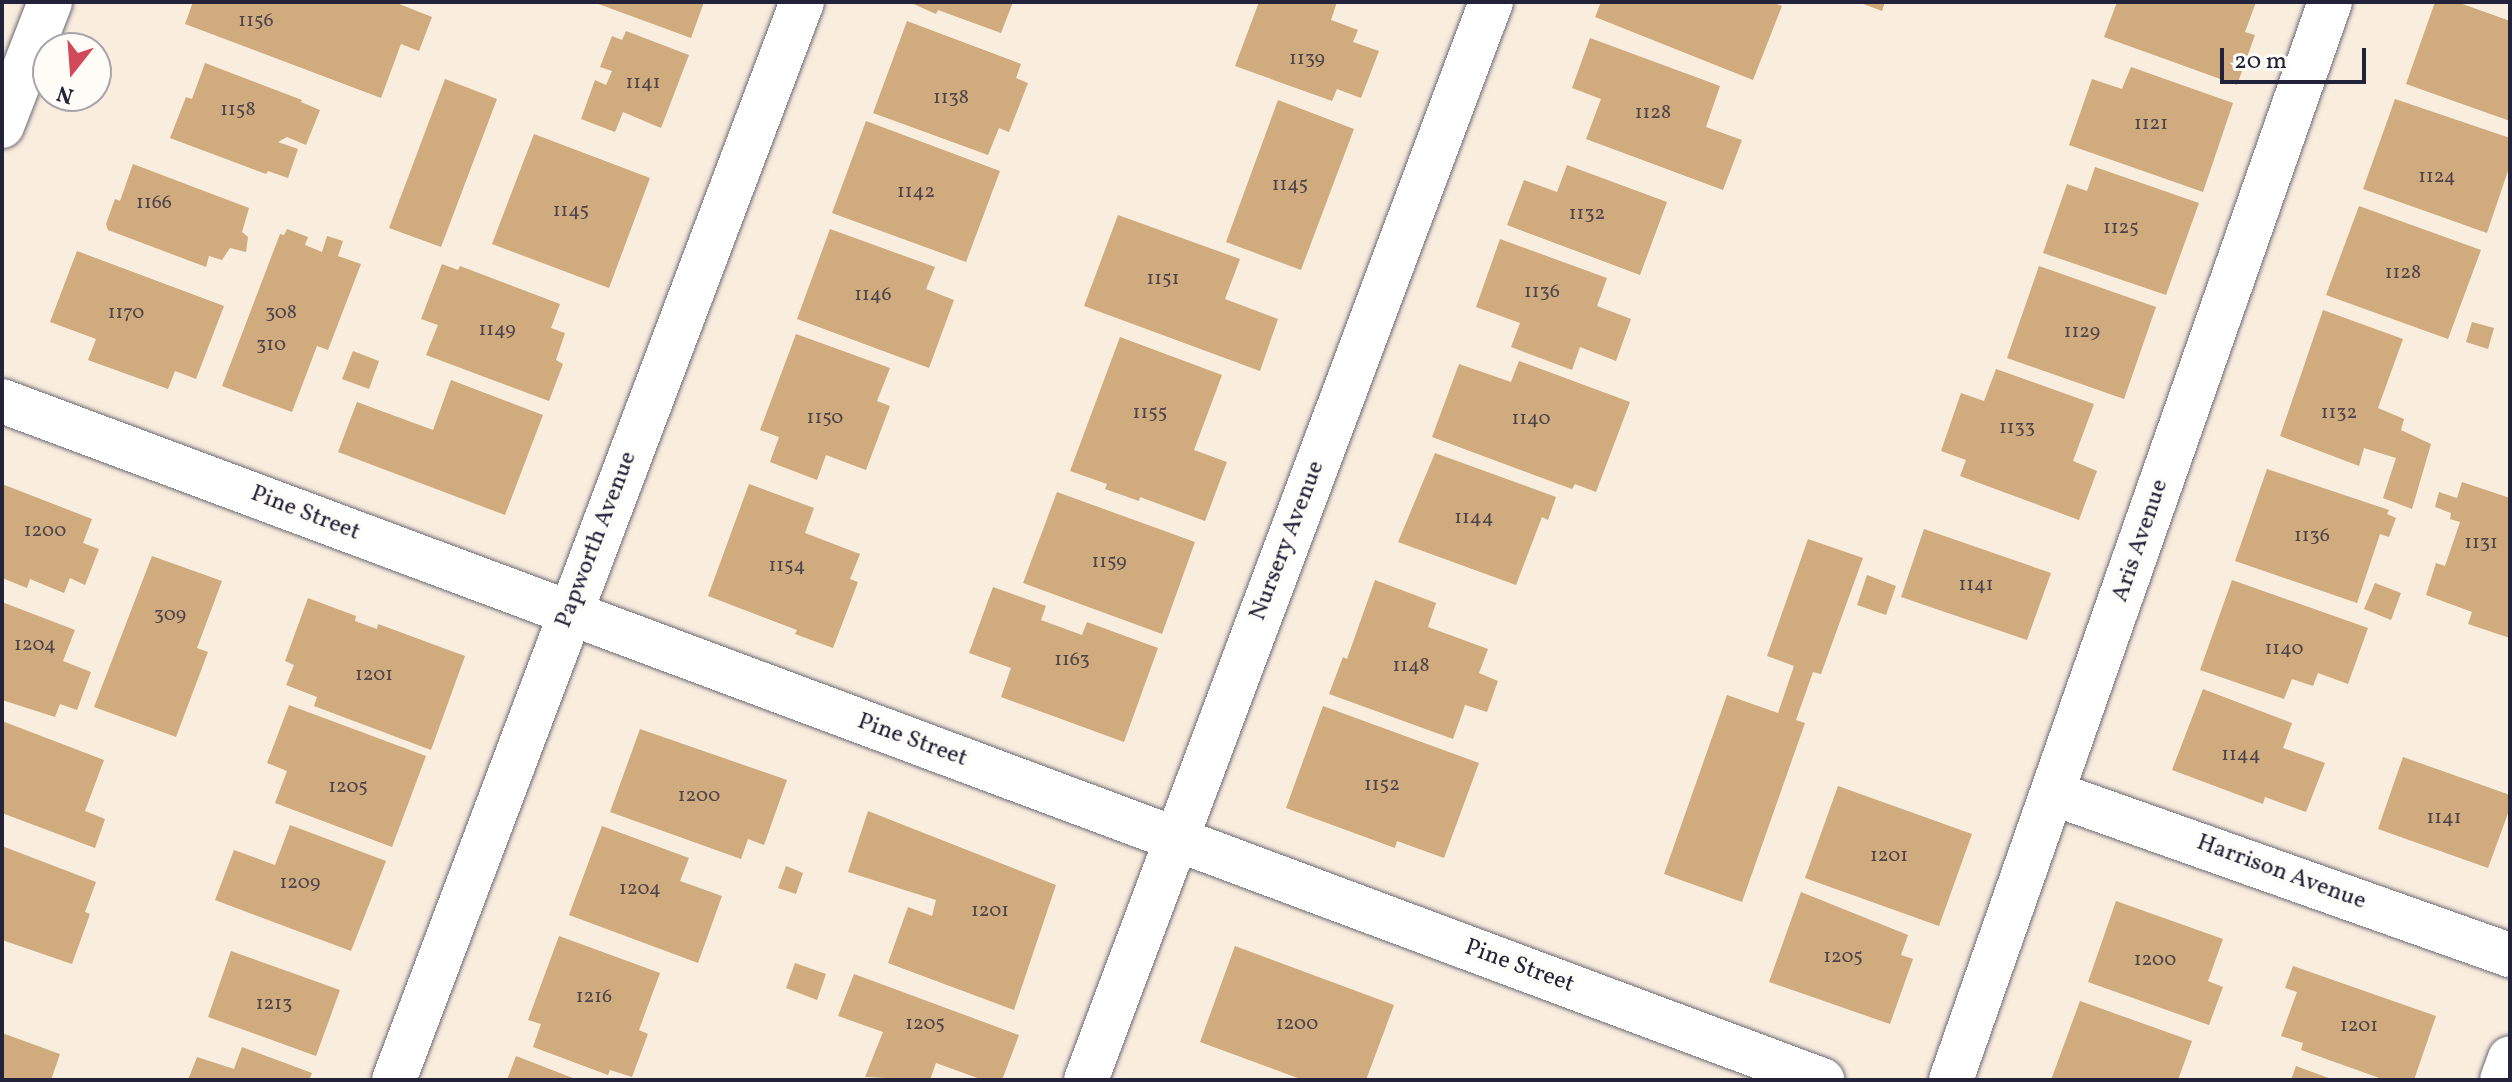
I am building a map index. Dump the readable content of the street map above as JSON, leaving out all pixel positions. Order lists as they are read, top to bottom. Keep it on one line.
{"streets":{"street":["Pine Street","Papworth Avenue","Nursery Avenue","Aris Avenue","Harrison Avenue"]},"crossings":[["Pine Street","Papworth Avenue"],["Pine Street","Nursery Avenue"],["Aris Avenue","Harrison Avenue"]],"house_numbers":["1156","1139","1141","1138","1158","1128","1121","1124","1145","1142","1166","1145","1132","1125","1128","1151","1136","1146","1170","308","1149","1129","310","1155","1132","1150","1140","1133","1144","1200","1136","1131","1159","1154","1141","309","1204","1140","1163","1148","1201","1144","1152","1205","1200","1141","1201","1209","1204","1201","1205","1200","1216","1213","1205","1200","1201"],"scale_bar":"20 m","north":"bottom"}
